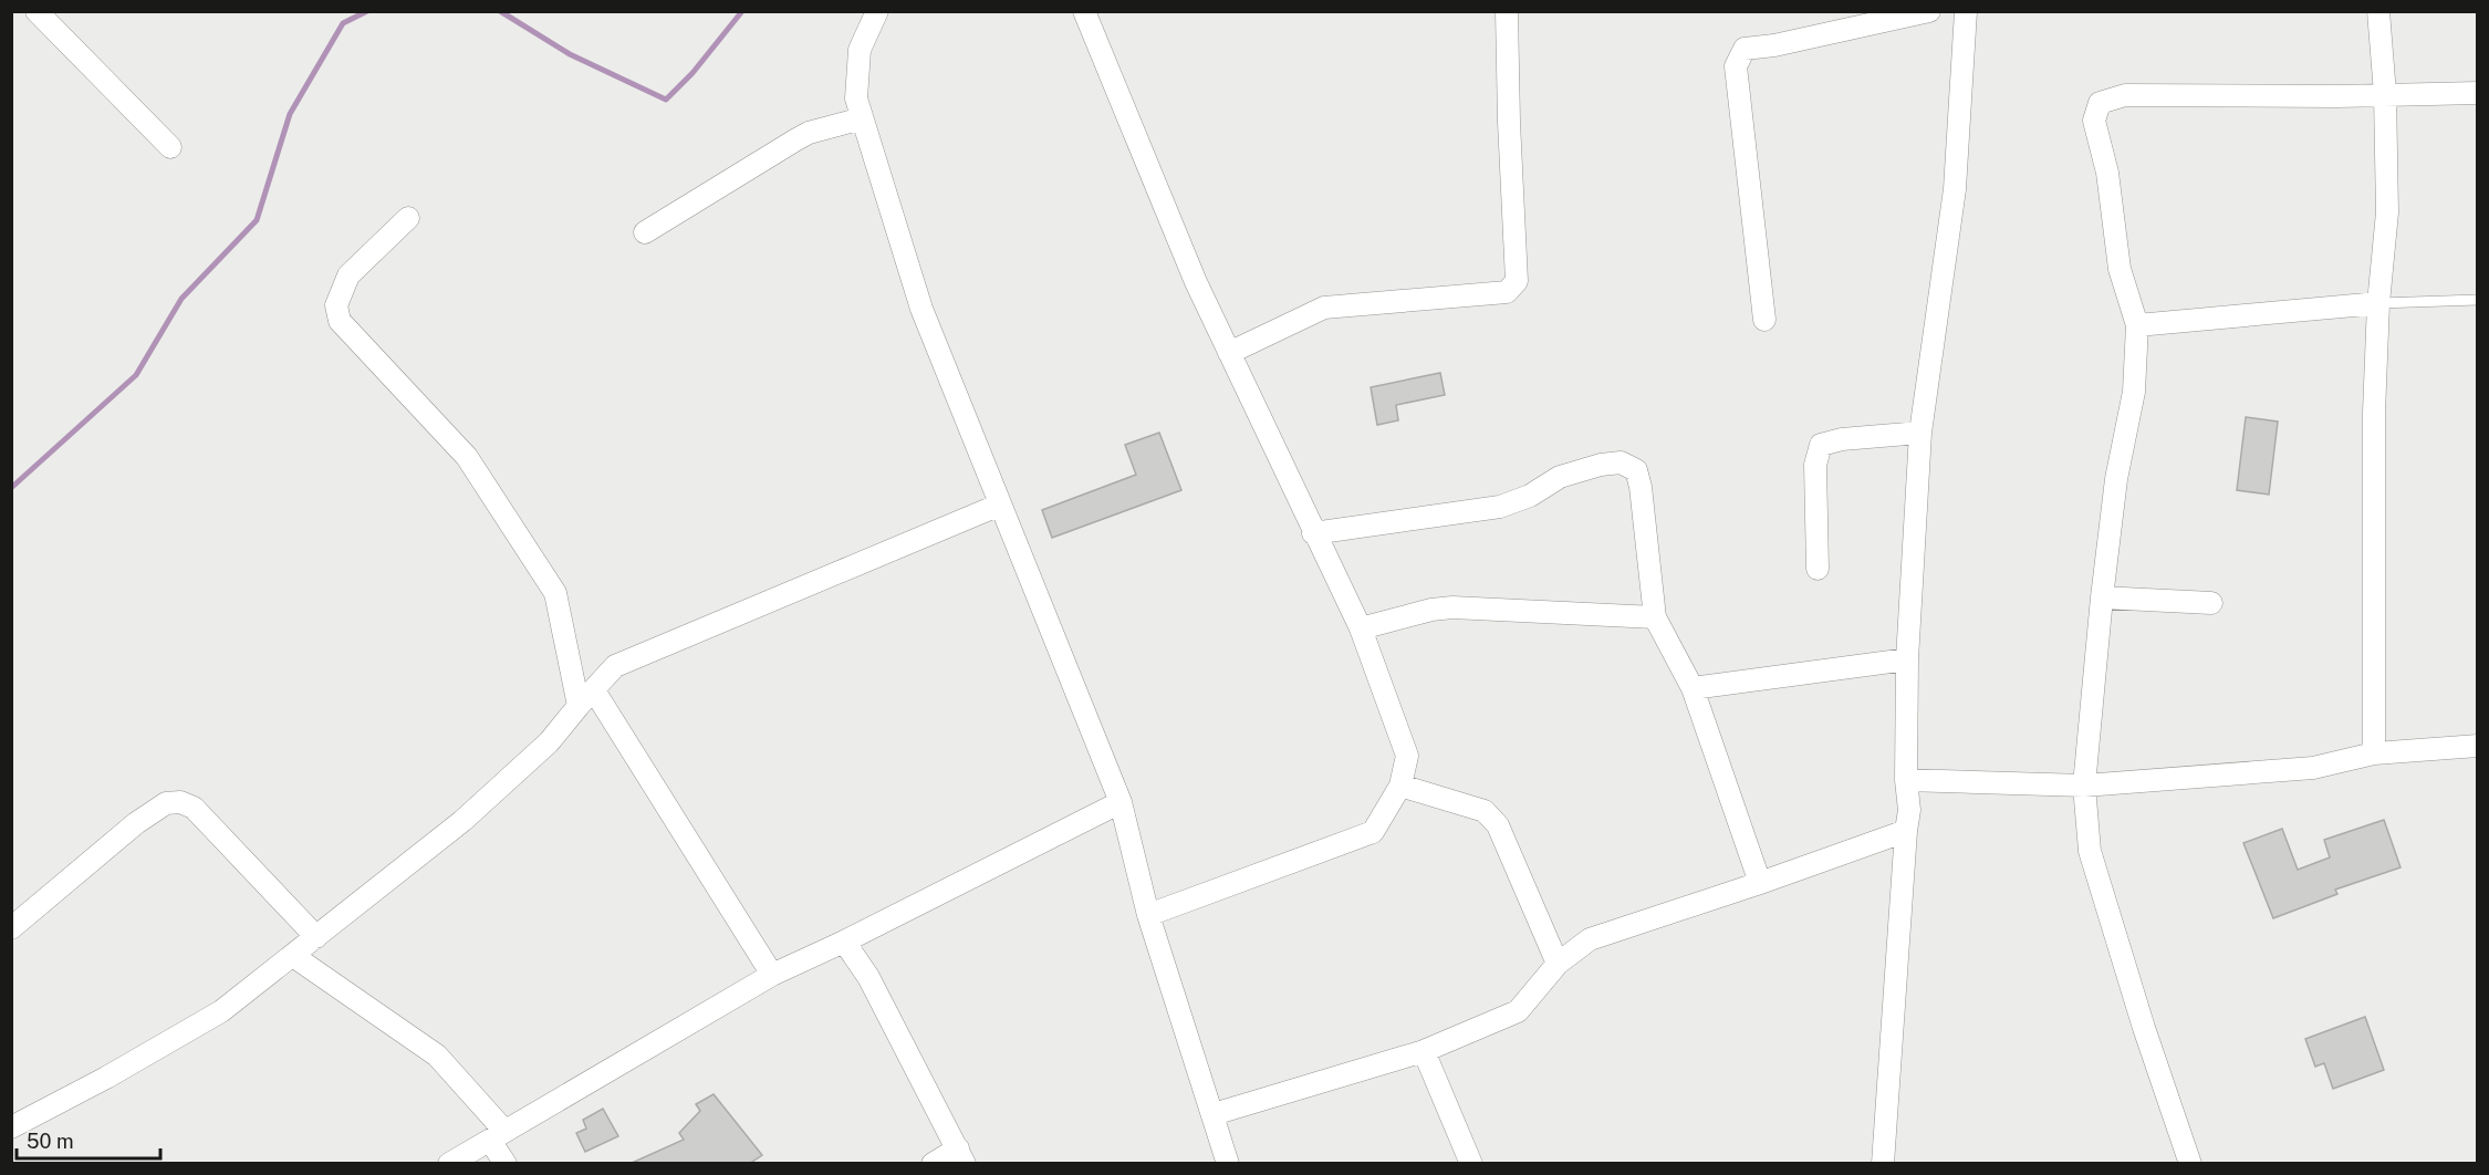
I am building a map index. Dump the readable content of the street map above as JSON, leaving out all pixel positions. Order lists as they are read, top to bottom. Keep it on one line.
{"scale_bar":"50 m"}
